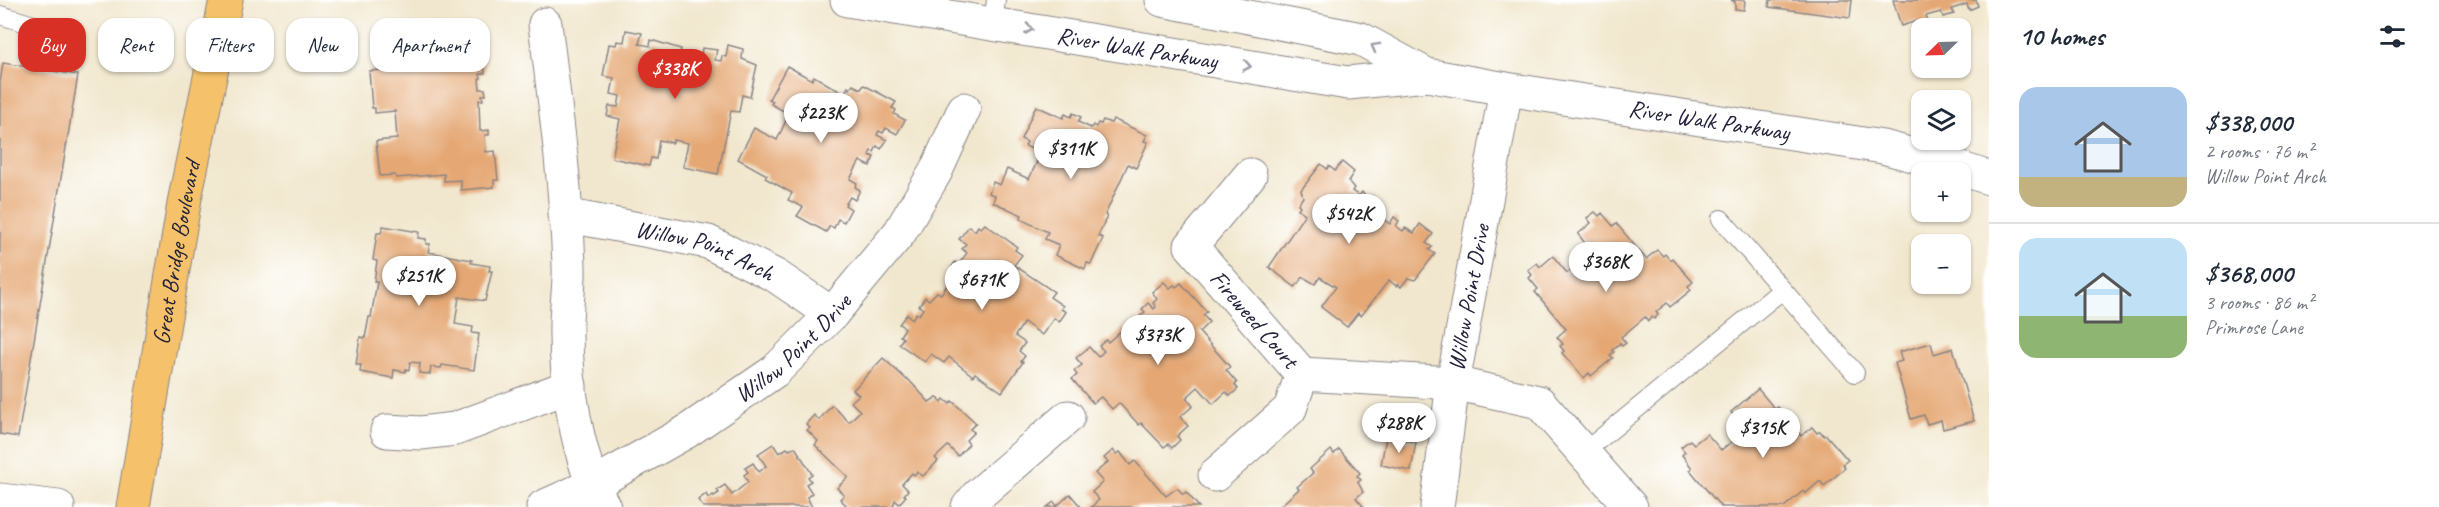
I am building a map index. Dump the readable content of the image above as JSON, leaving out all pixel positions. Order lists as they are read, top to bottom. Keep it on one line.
{"streets":{"main road":["Great Bridge Boulevard"],"street":["River Walk Parkway","Willow Point Arch","Willow Point Drive","Fireweed Court"]},"crossings":[["River Walk Parkway","Willow Point Drive"],["Willow Point Arch","Willow Point Drive"],["Willow Point Drive","Fireweed Court"]],"north":"bottom left","page":{"heading":"10 homes","map_buttons":["+","−"],"chip":["Buy","Rent","Filters","New","Apartment"],"price":["$338K","$223K","$311K","$542K","$368K","$251K","$671K","$373K","$288K","$315K"],"list":[{"name":"$338,000","note":"2 rooms · 76 m² · Willow Point Arch"},{"name":"$368,000","note":"3 rooms · 86 m² · Primrose Lane"}]}}
